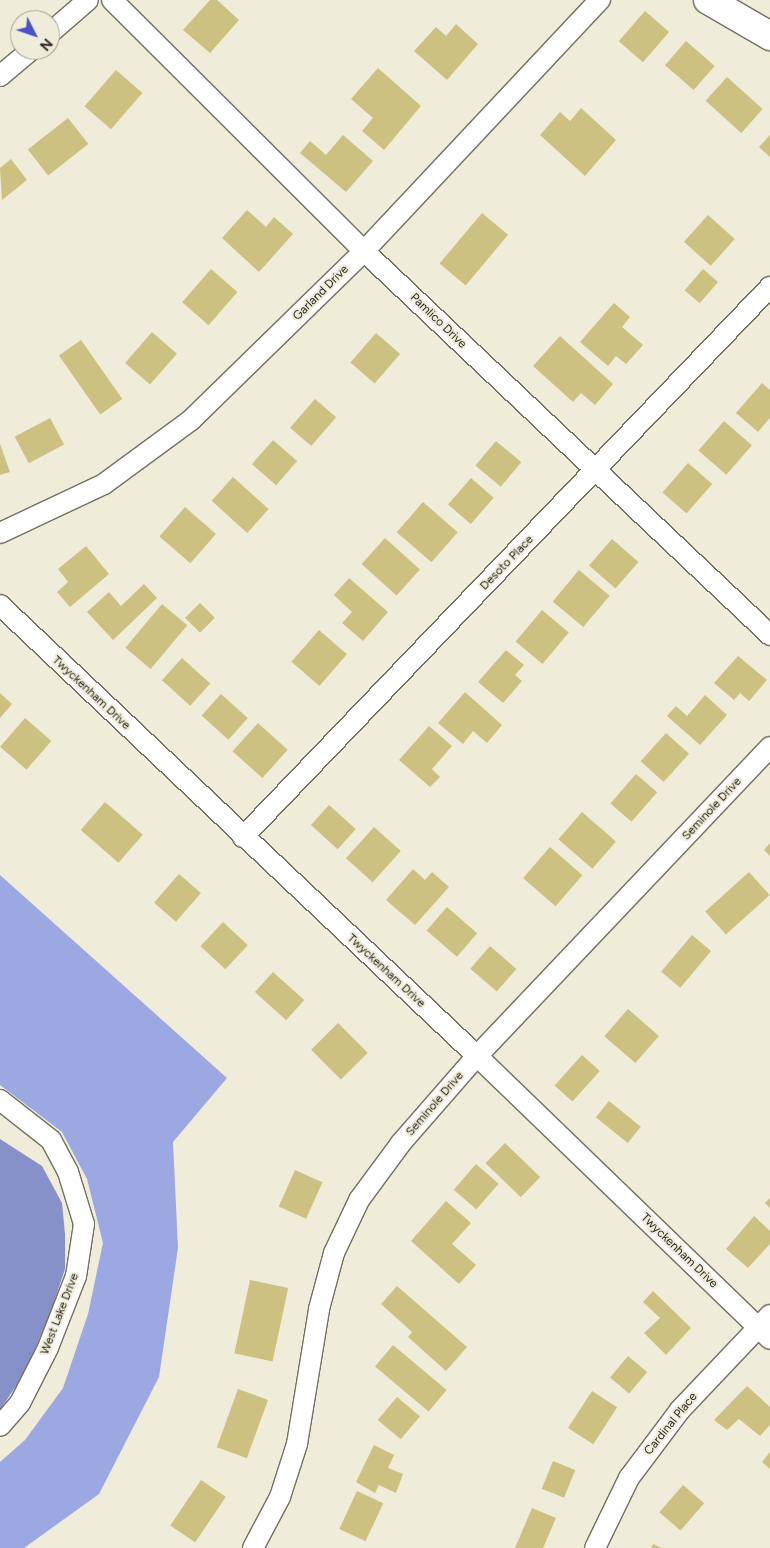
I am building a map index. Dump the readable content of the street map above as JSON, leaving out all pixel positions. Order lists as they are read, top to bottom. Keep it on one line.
{"streets":{"street":["Garland Drive","Pamlico Drive","Desoto Place","Twyckenham Drive","Seminole Drive","West Lake Drive","Cardinal Place"]},"crossings":[["Garland Drive","Pamlico Drive"],["Pamlico Drive","Desoto Place"],["Desoto Place","Twyckenham Drive"],["Twyckenham Drive","Seminole Drive"],["Twyckenham Drive","Cardinal Place"]],"north":"bottom right"}
